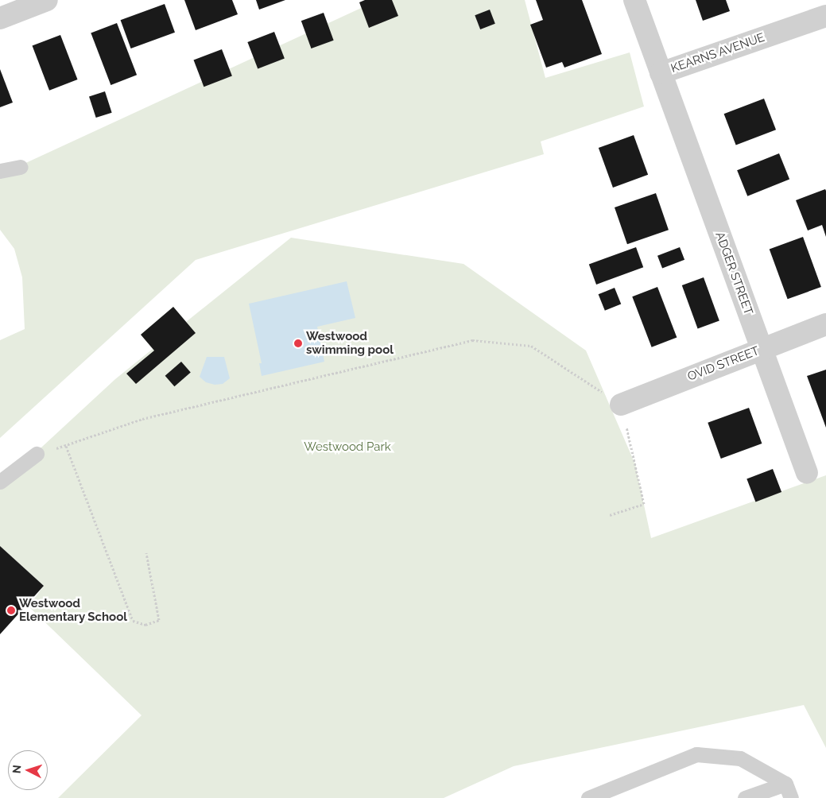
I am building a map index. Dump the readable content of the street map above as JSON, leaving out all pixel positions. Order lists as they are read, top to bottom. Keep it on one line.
{"streets":{"street":["KEARNS AVENUE","ADGER STREET","OVID STREET"]},"crossings":[["KEARNS AVENUE","ADGER STREET"],["ADGER STREET","OVID STREET"]],"parks":["Westwood Park"],"places":["Westwood swimming pool","Westwood Elementary School"],"north":"left"}
